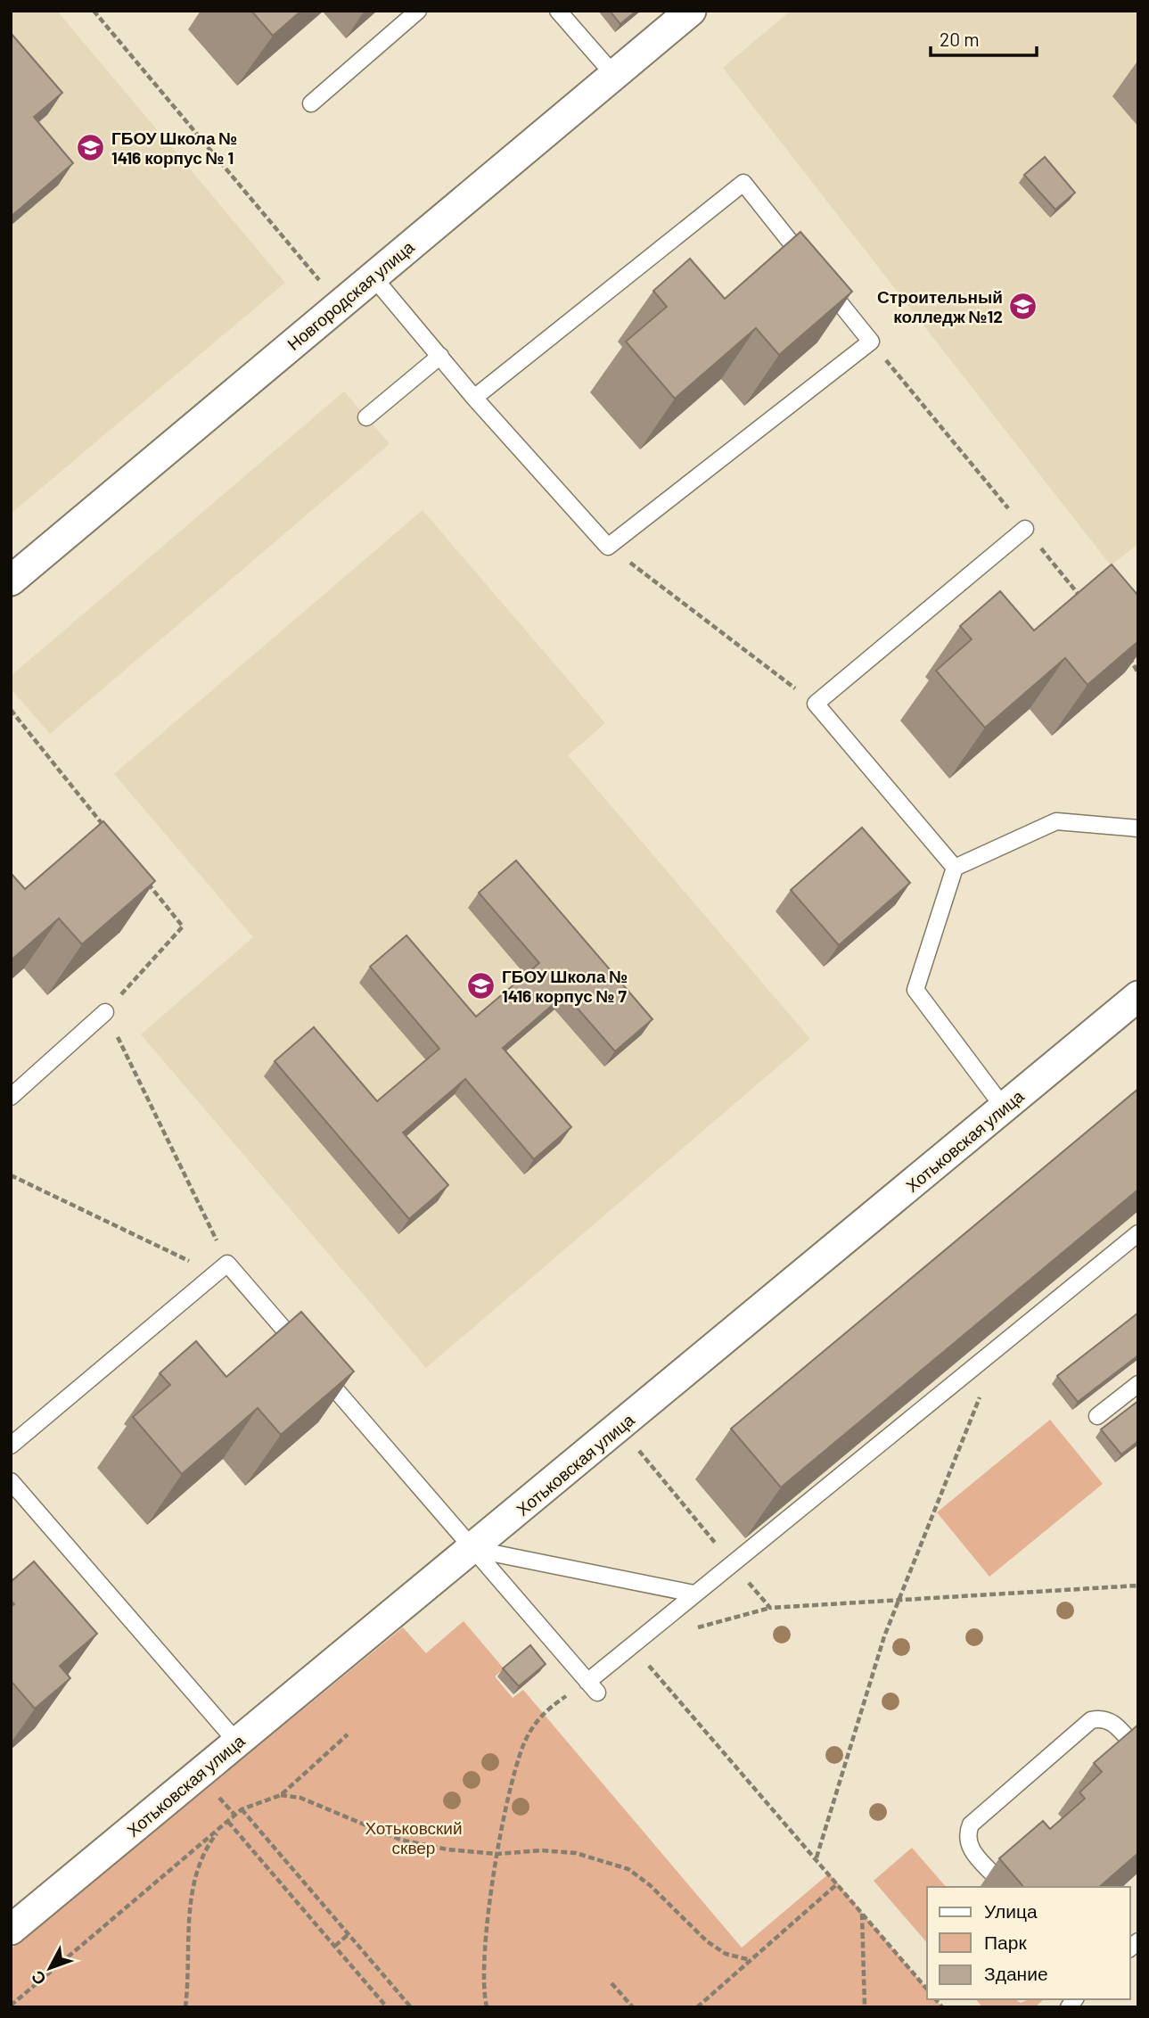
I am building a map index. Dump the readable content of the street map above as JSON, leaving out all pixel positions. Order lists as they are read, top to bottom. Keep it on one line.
{"streets":{"street":["Новгородская улица","Хотьковская улица"]},"parks":["Хотьковский сквер"],"places":{"school or university":["ГБОУ Школа № 1416 корпус № 1","Строительный колледж №12","ГБОУ Школа № 1416 корпус № 7"]},"legend":["Улица","Парк","Здание"],"scale_bar":"20 m","north":"bottom left"}
